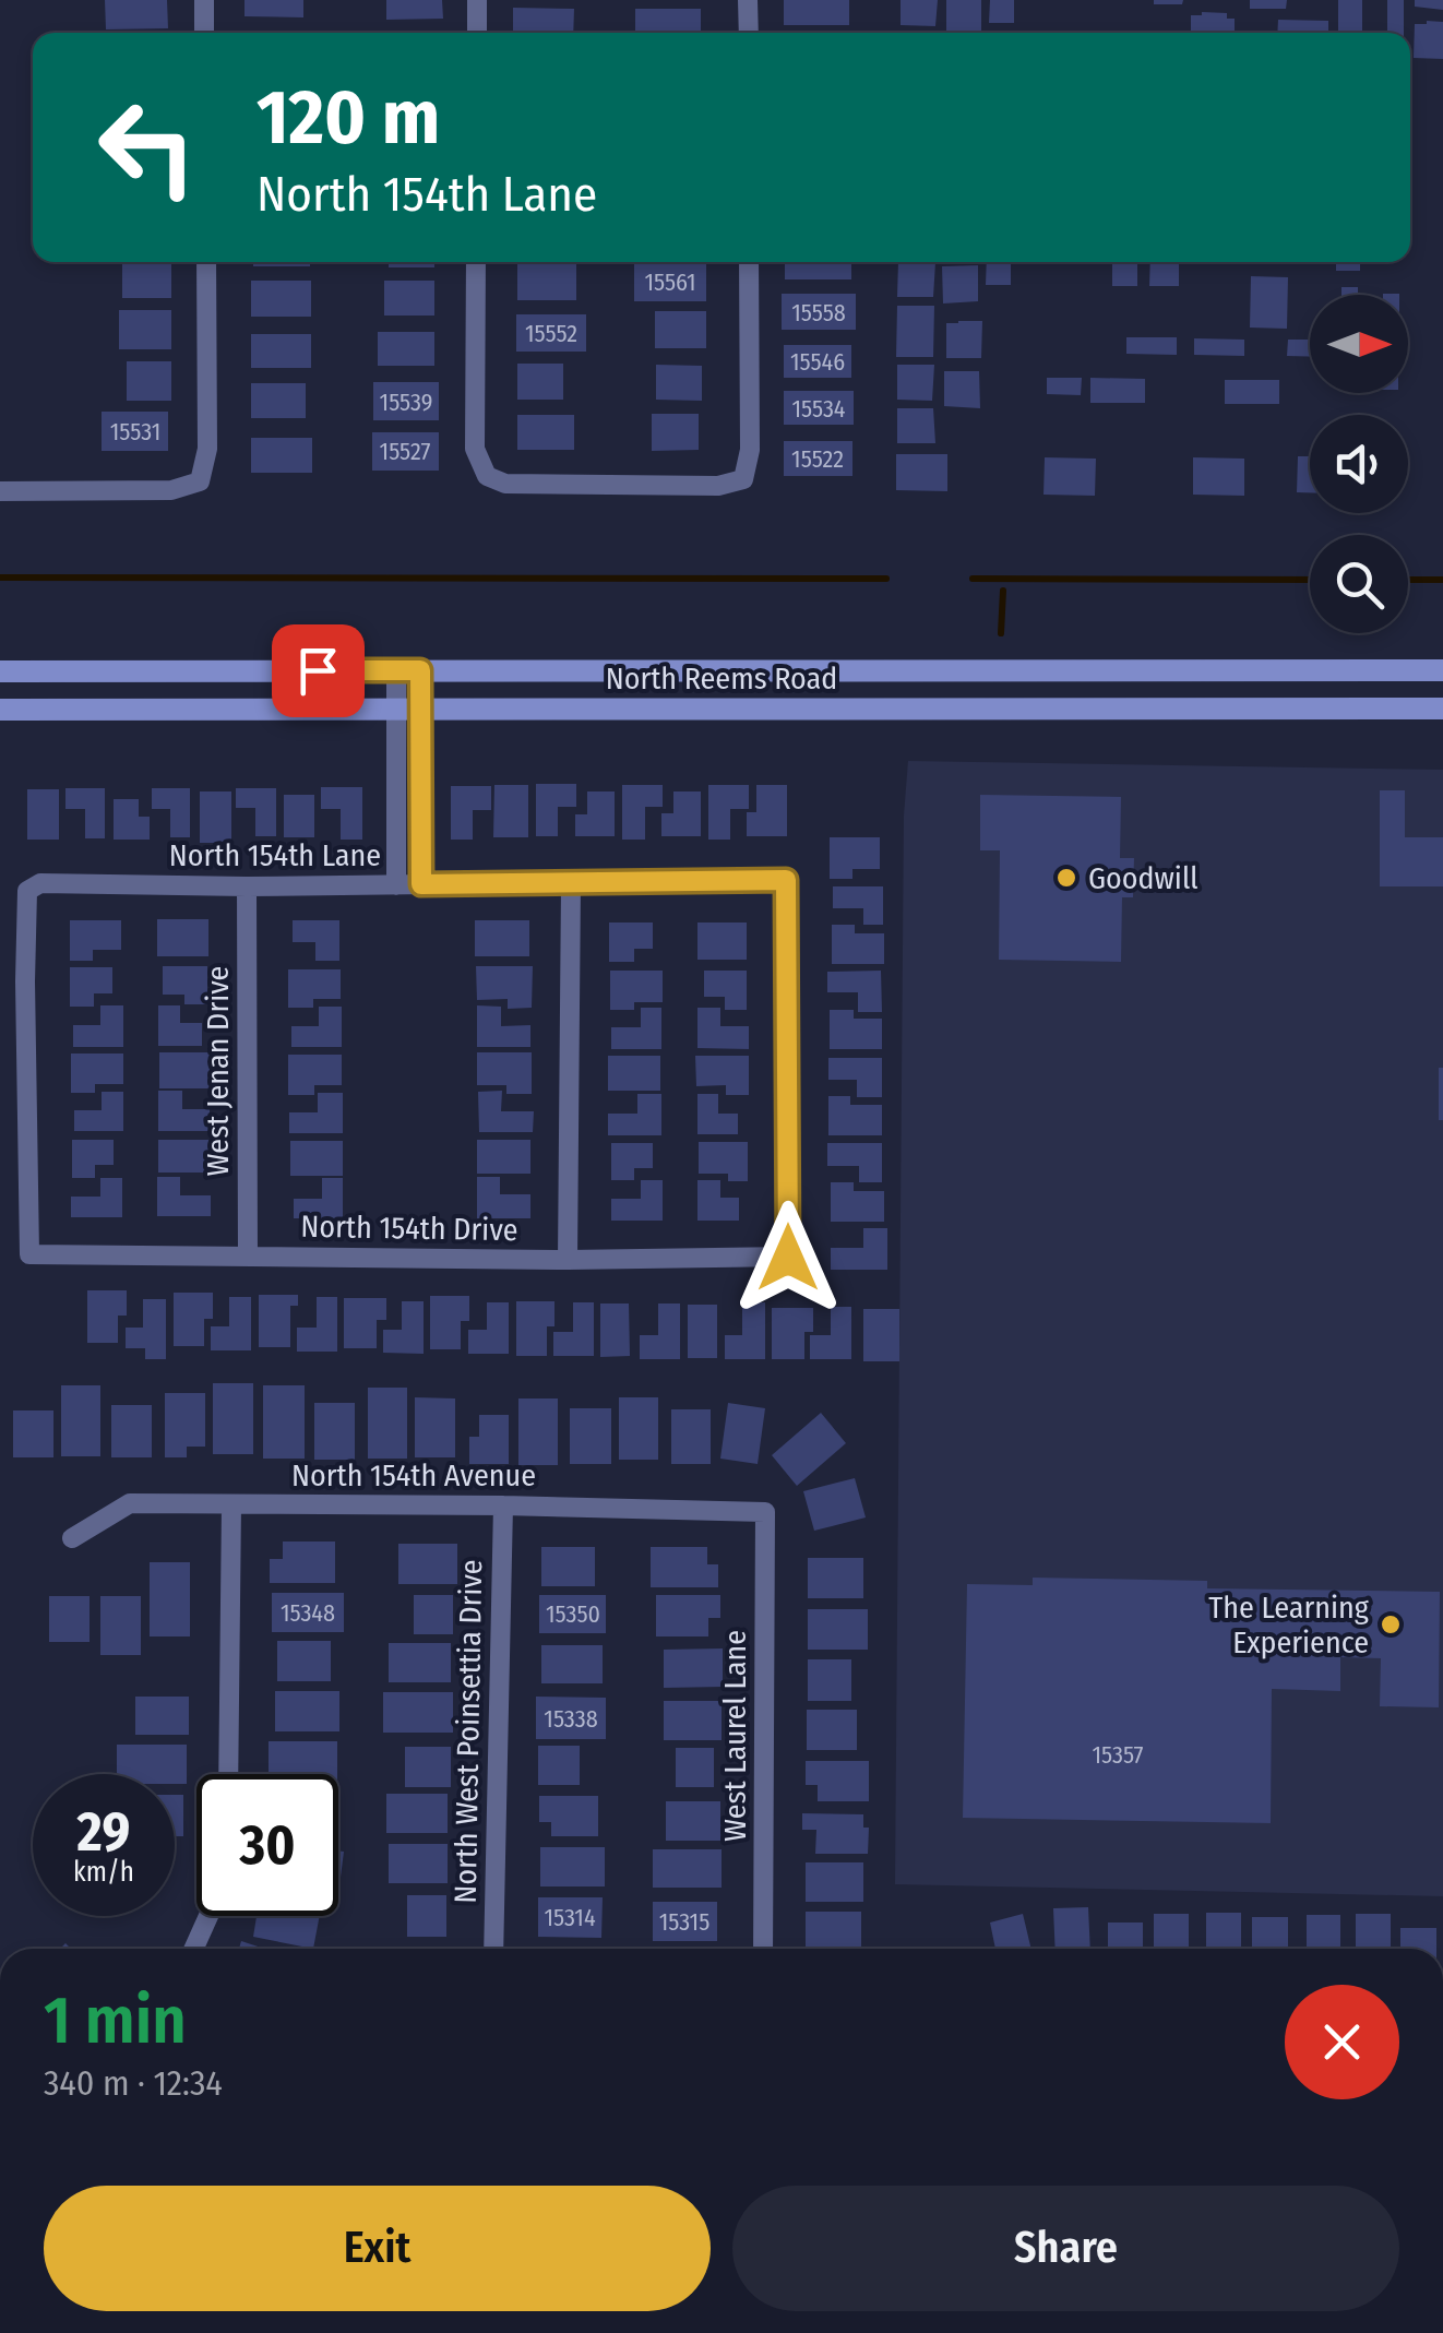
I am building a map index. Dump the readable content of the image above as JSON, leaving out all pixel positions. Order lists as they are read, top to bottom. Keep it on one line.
{"streets":{"main road":["North Reems Road"],"street":["North 154th Lane","West Jenan Drive","North 154th Drive","North 154th Avenue","North West Poinsettia Drive","West Laurel Lane"]},"crossings":[["North 154th Lane","West Jenan Drive"],["North 154th Lane","North 154th Drive"],["West Jenan Drive","North 154th Drive"],["North 154th Avenue","North West Poinsettia Drive"],["North 154th Avenue","West Laurel Lane"]],"places":["Goodwill","The Learning Experience"],"house_numbers":["15561","15558","15552","15546","15539","15534","15531","15527","15522","15348","15350","15338","15357","15314","15315"],"north":"right","page":{"turn":["120 m","North 154th Lane"],"speed":"29 km/h","limit":"30","heading":["1 min","340 m · 12:34"],"buttons":["Exit","Share"]}}
